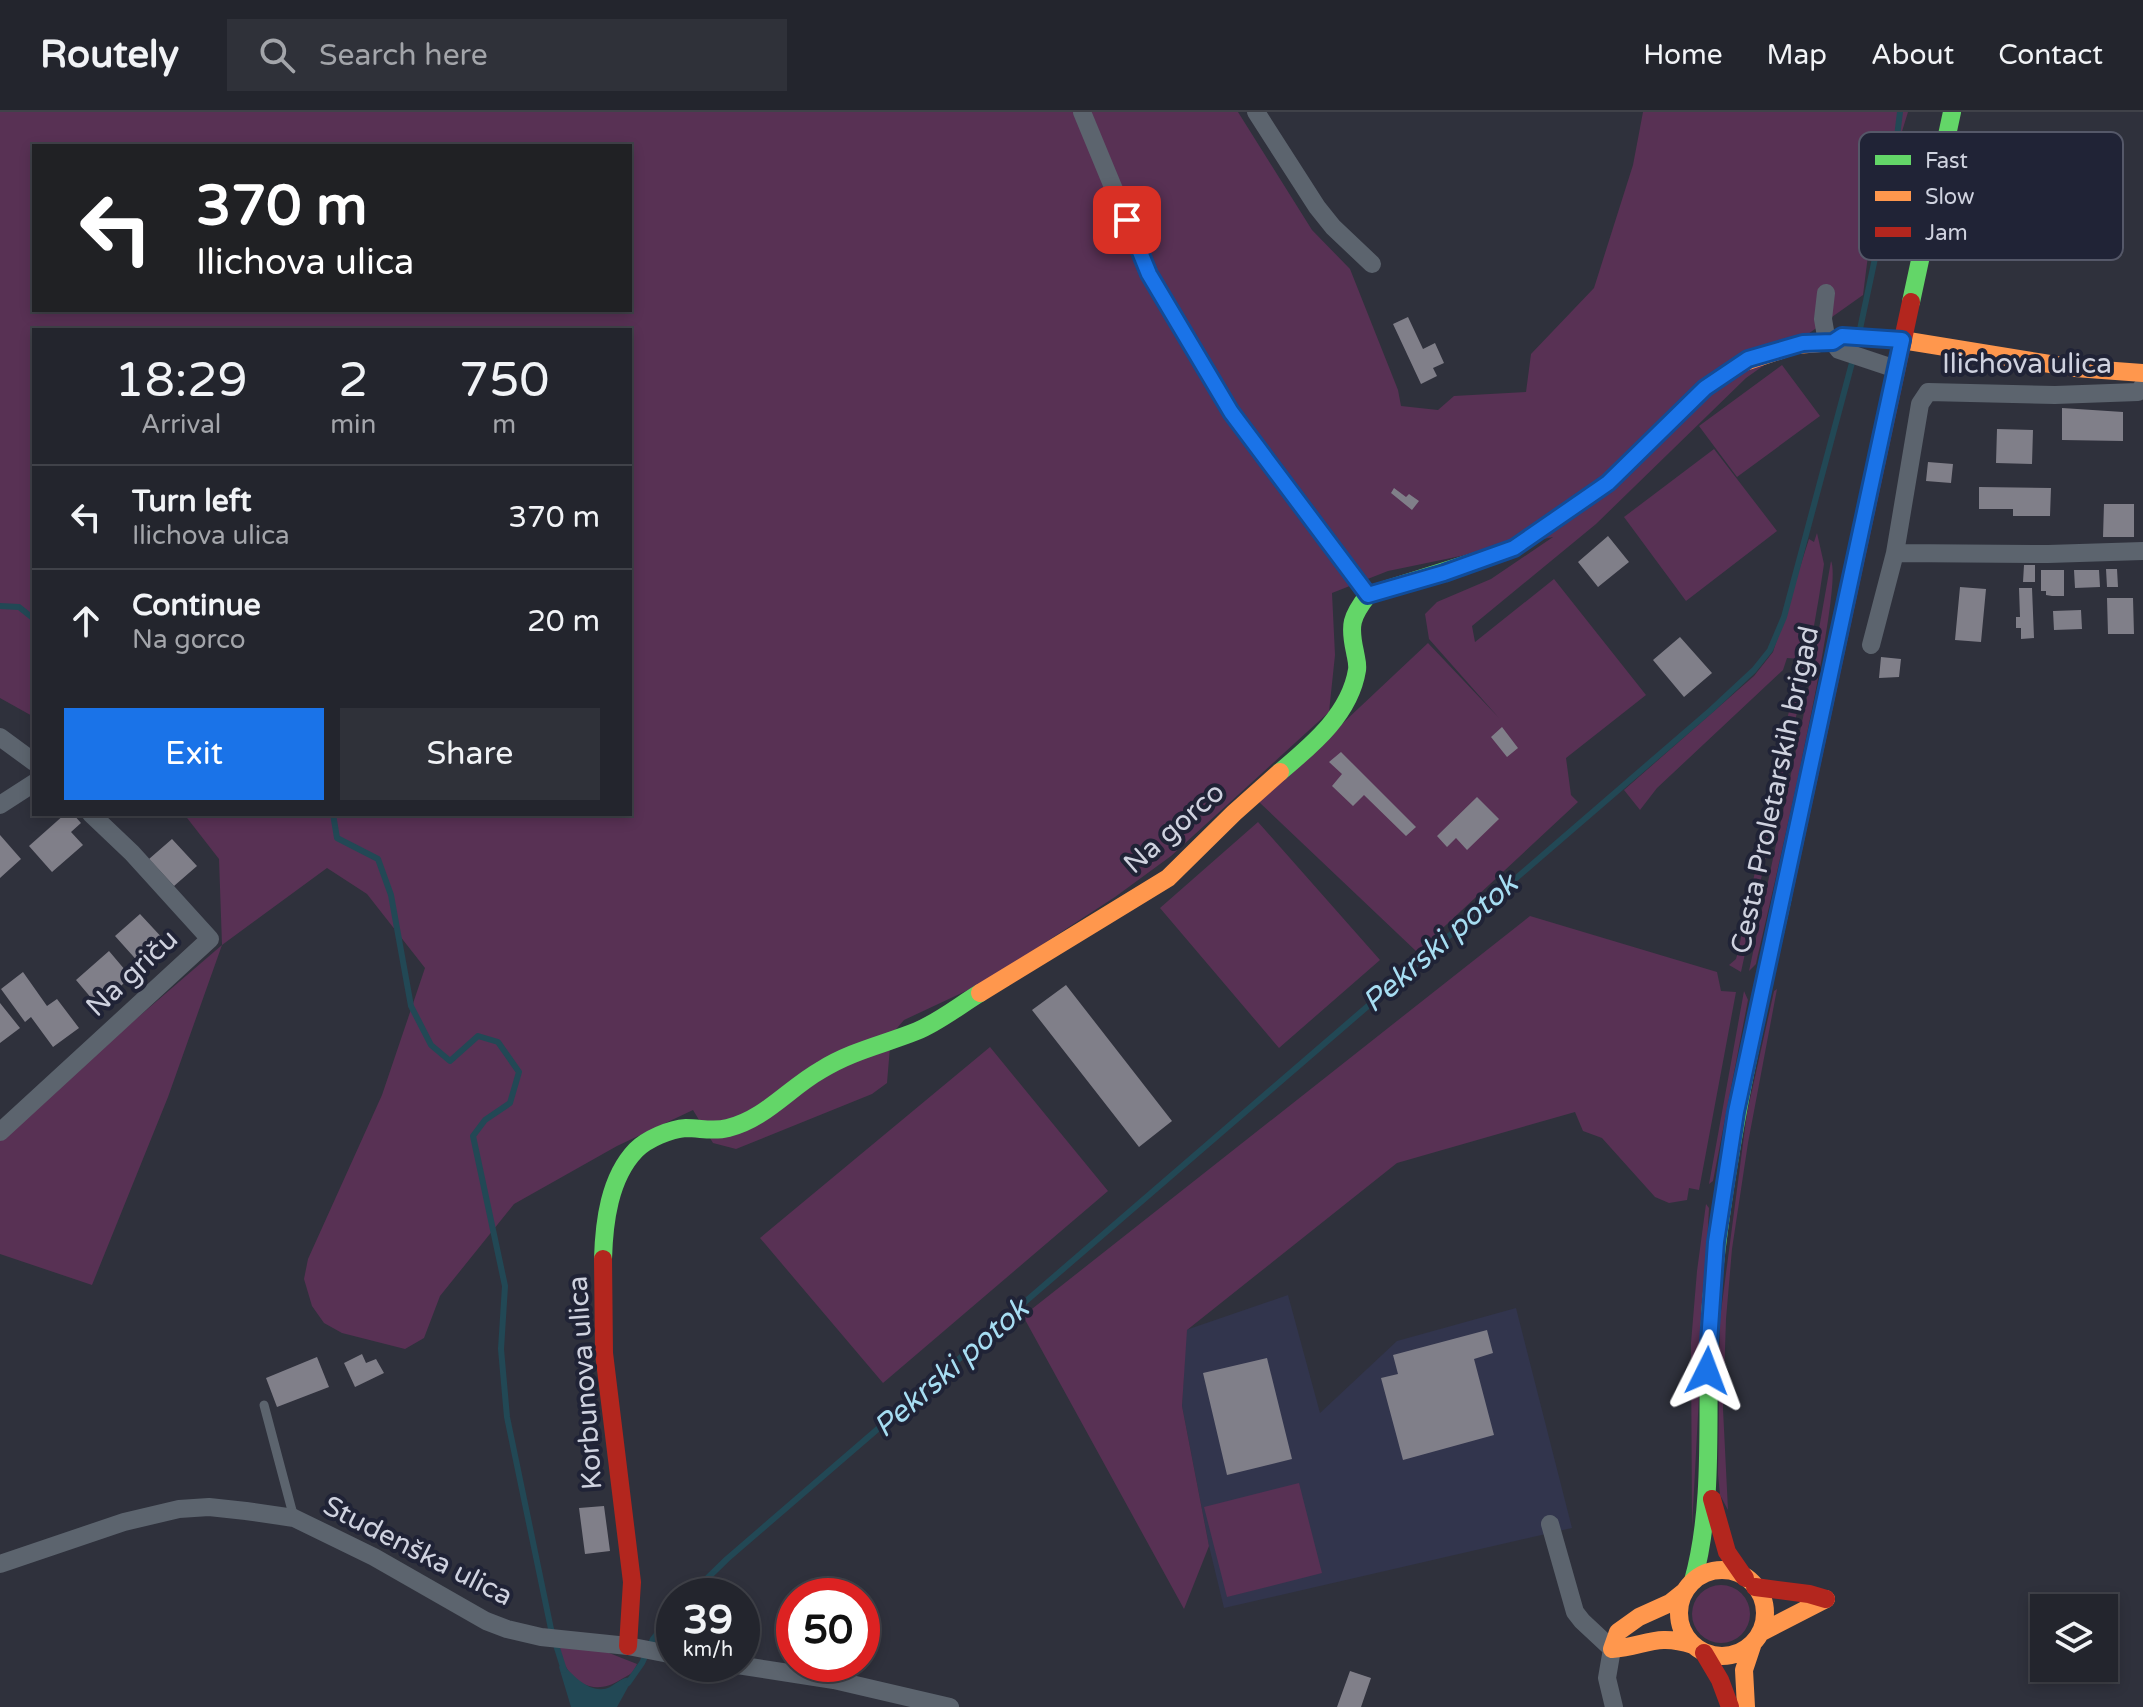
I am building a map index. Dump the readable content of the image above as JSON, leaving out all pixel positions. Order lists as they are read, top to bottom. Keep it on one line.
{"streets":{"street":["Ilichova ulica","Cesta Proletarskih brigad","Na gorco","Na griču","Korbunova ulica","Studenška ulica"]},"crossings":[["Ilichova ulica","Cesta Proletarskih brigad"],["Na gorco","Korbunova ulica"],["Korbunova ulica","Studenška ulica"]],"water":["Pekrski potok"],"legend":["Fast","Slow","Jam"],"page":{"header":"Routely","search":"Search here","nav":["Home","Map","About","Contact"],"turn":["370 m","Ilichova ulica"],"eta":["18:29","Arrival","2","min","750","m"],"list":[{"name":"Turn left","note":"Ilichova ulica","value":"370 m"},{"name":"Continue","note":"Na gorco","value":"20 m"}],"buttons":["Exit","Share"],"speed":"39 km/h","limit":"50"}}
